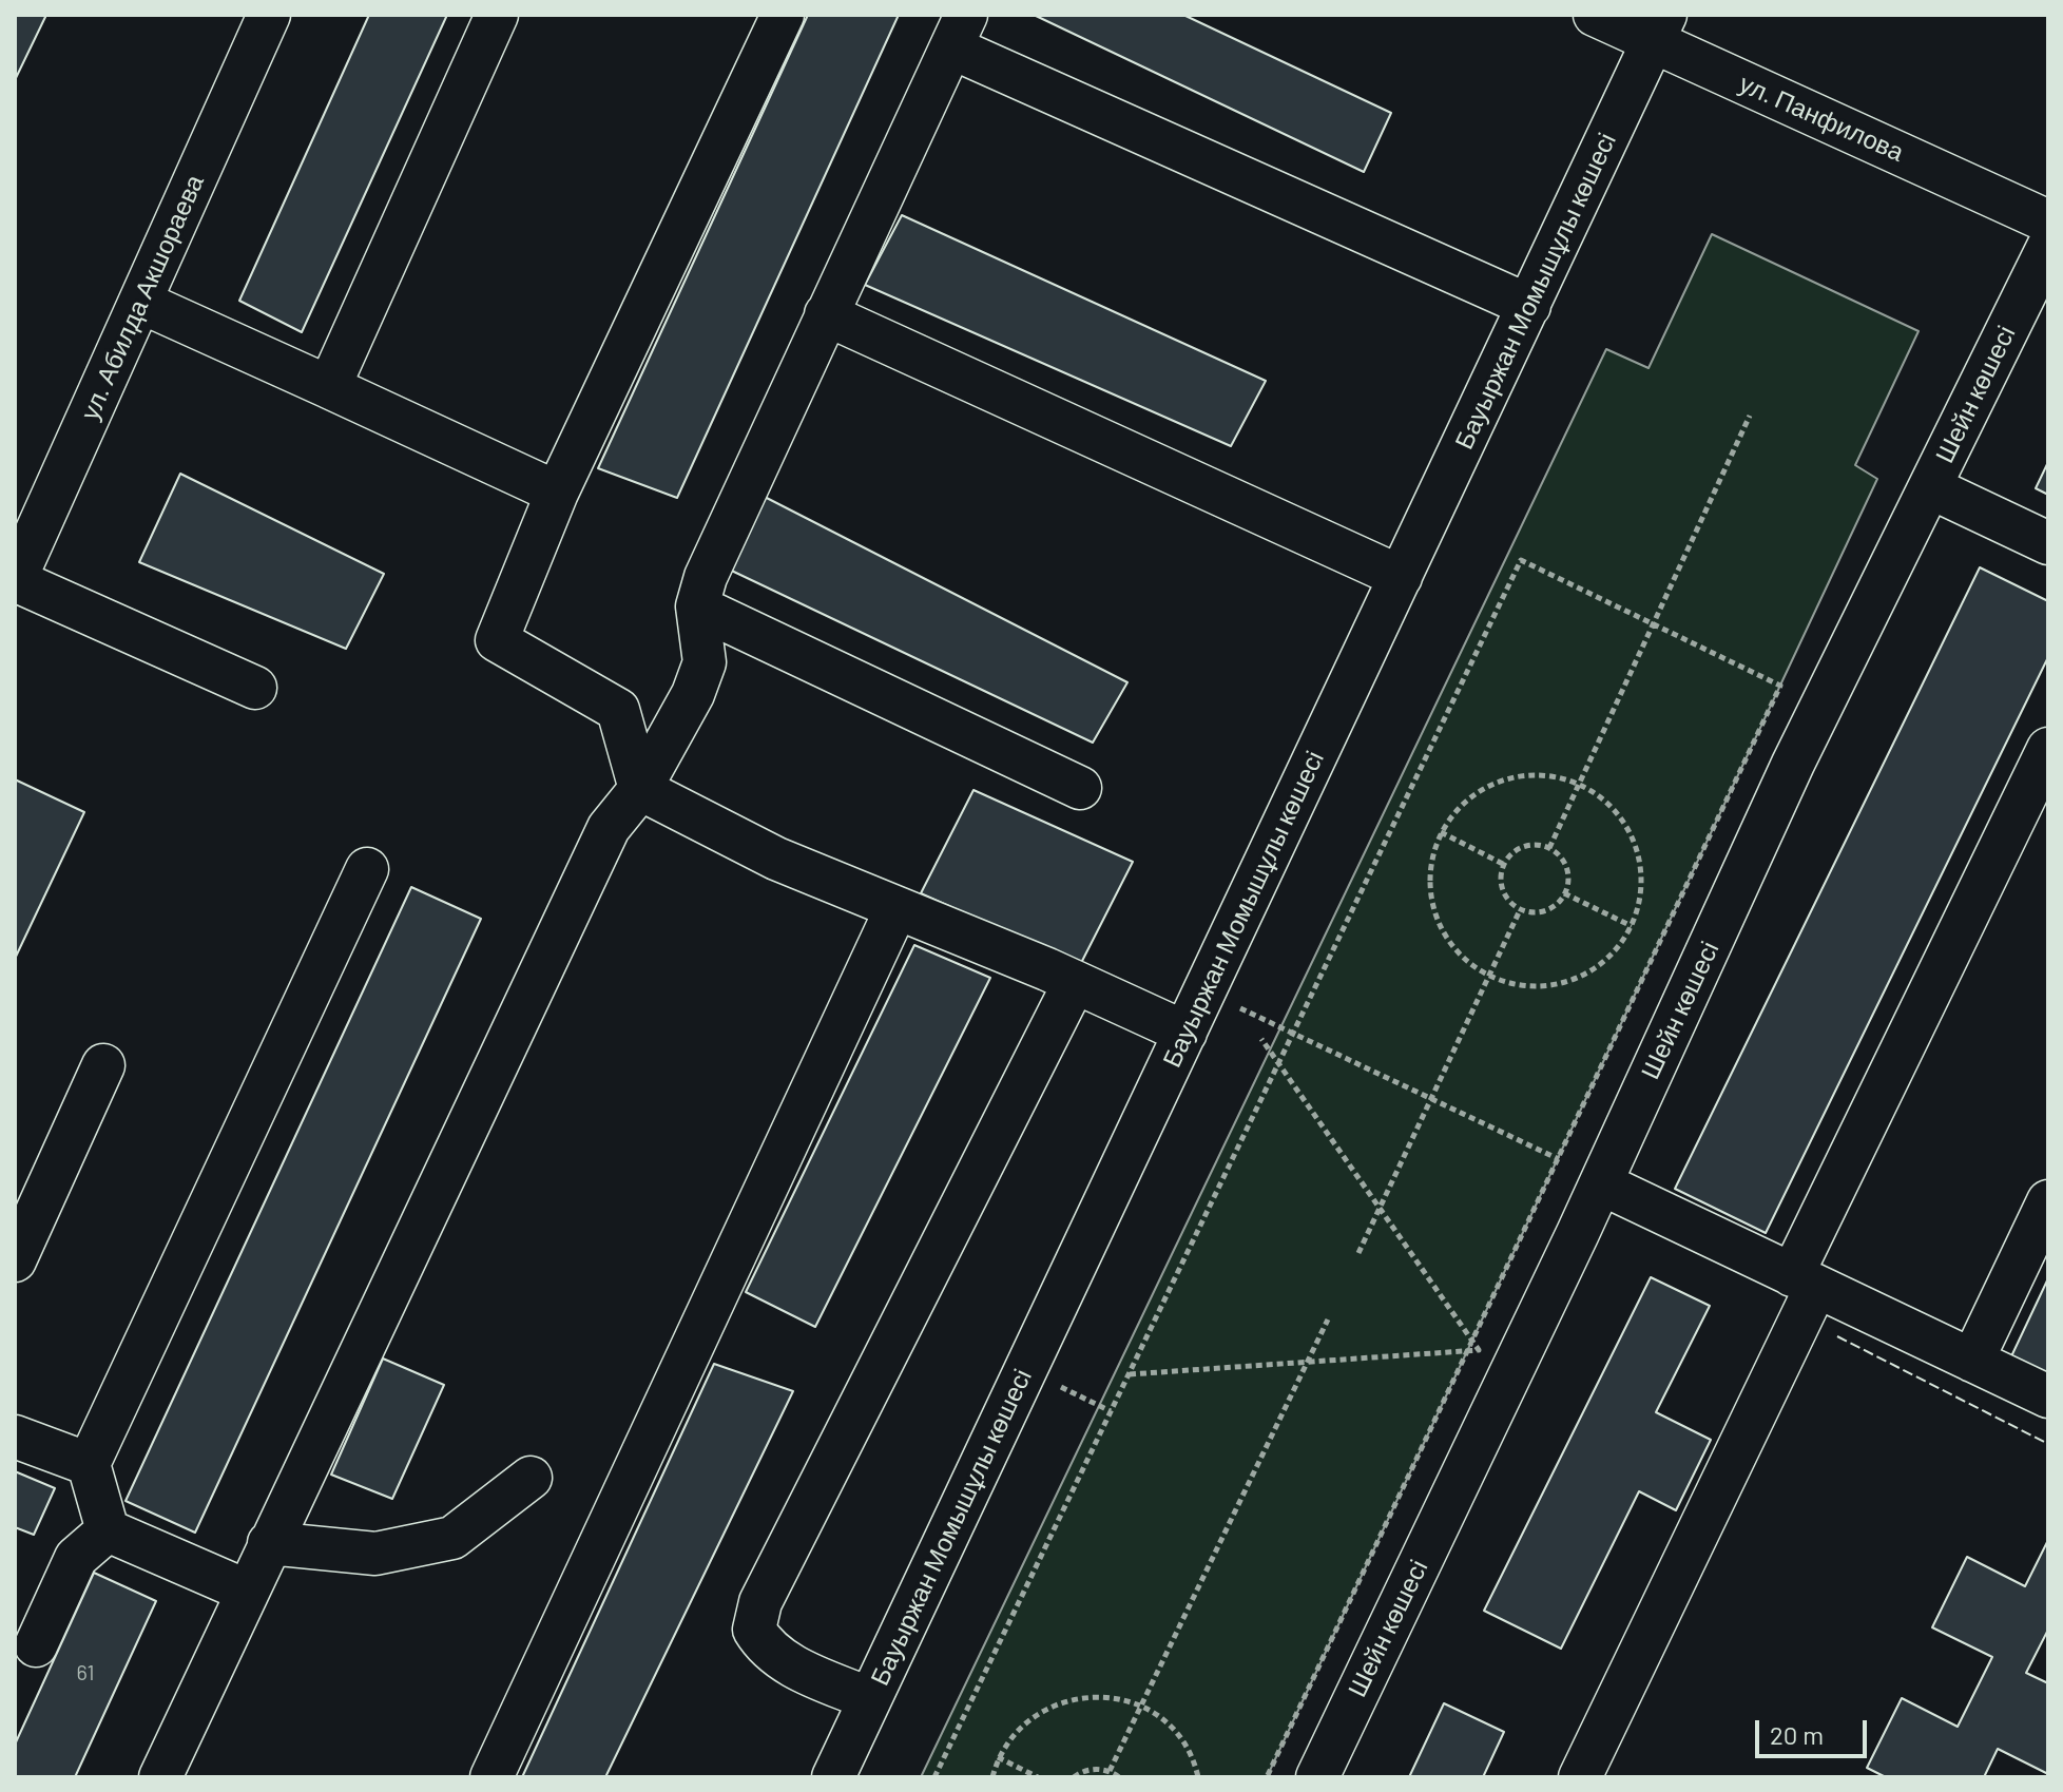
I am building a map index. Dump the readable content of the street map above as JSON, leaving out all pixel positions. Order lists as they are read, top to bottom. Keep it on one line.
{"streets":{"street":["ул. Панфилова","Бауыржан Момышұлы көшесі","ул. Абилда Акшораева","Шейн көшесі"]},"crossings":[["ул. Панфилова","Бауыржан Момышұлы көшесі"]],"house_numbers":["61"],"scale_bar":"20 m"}
